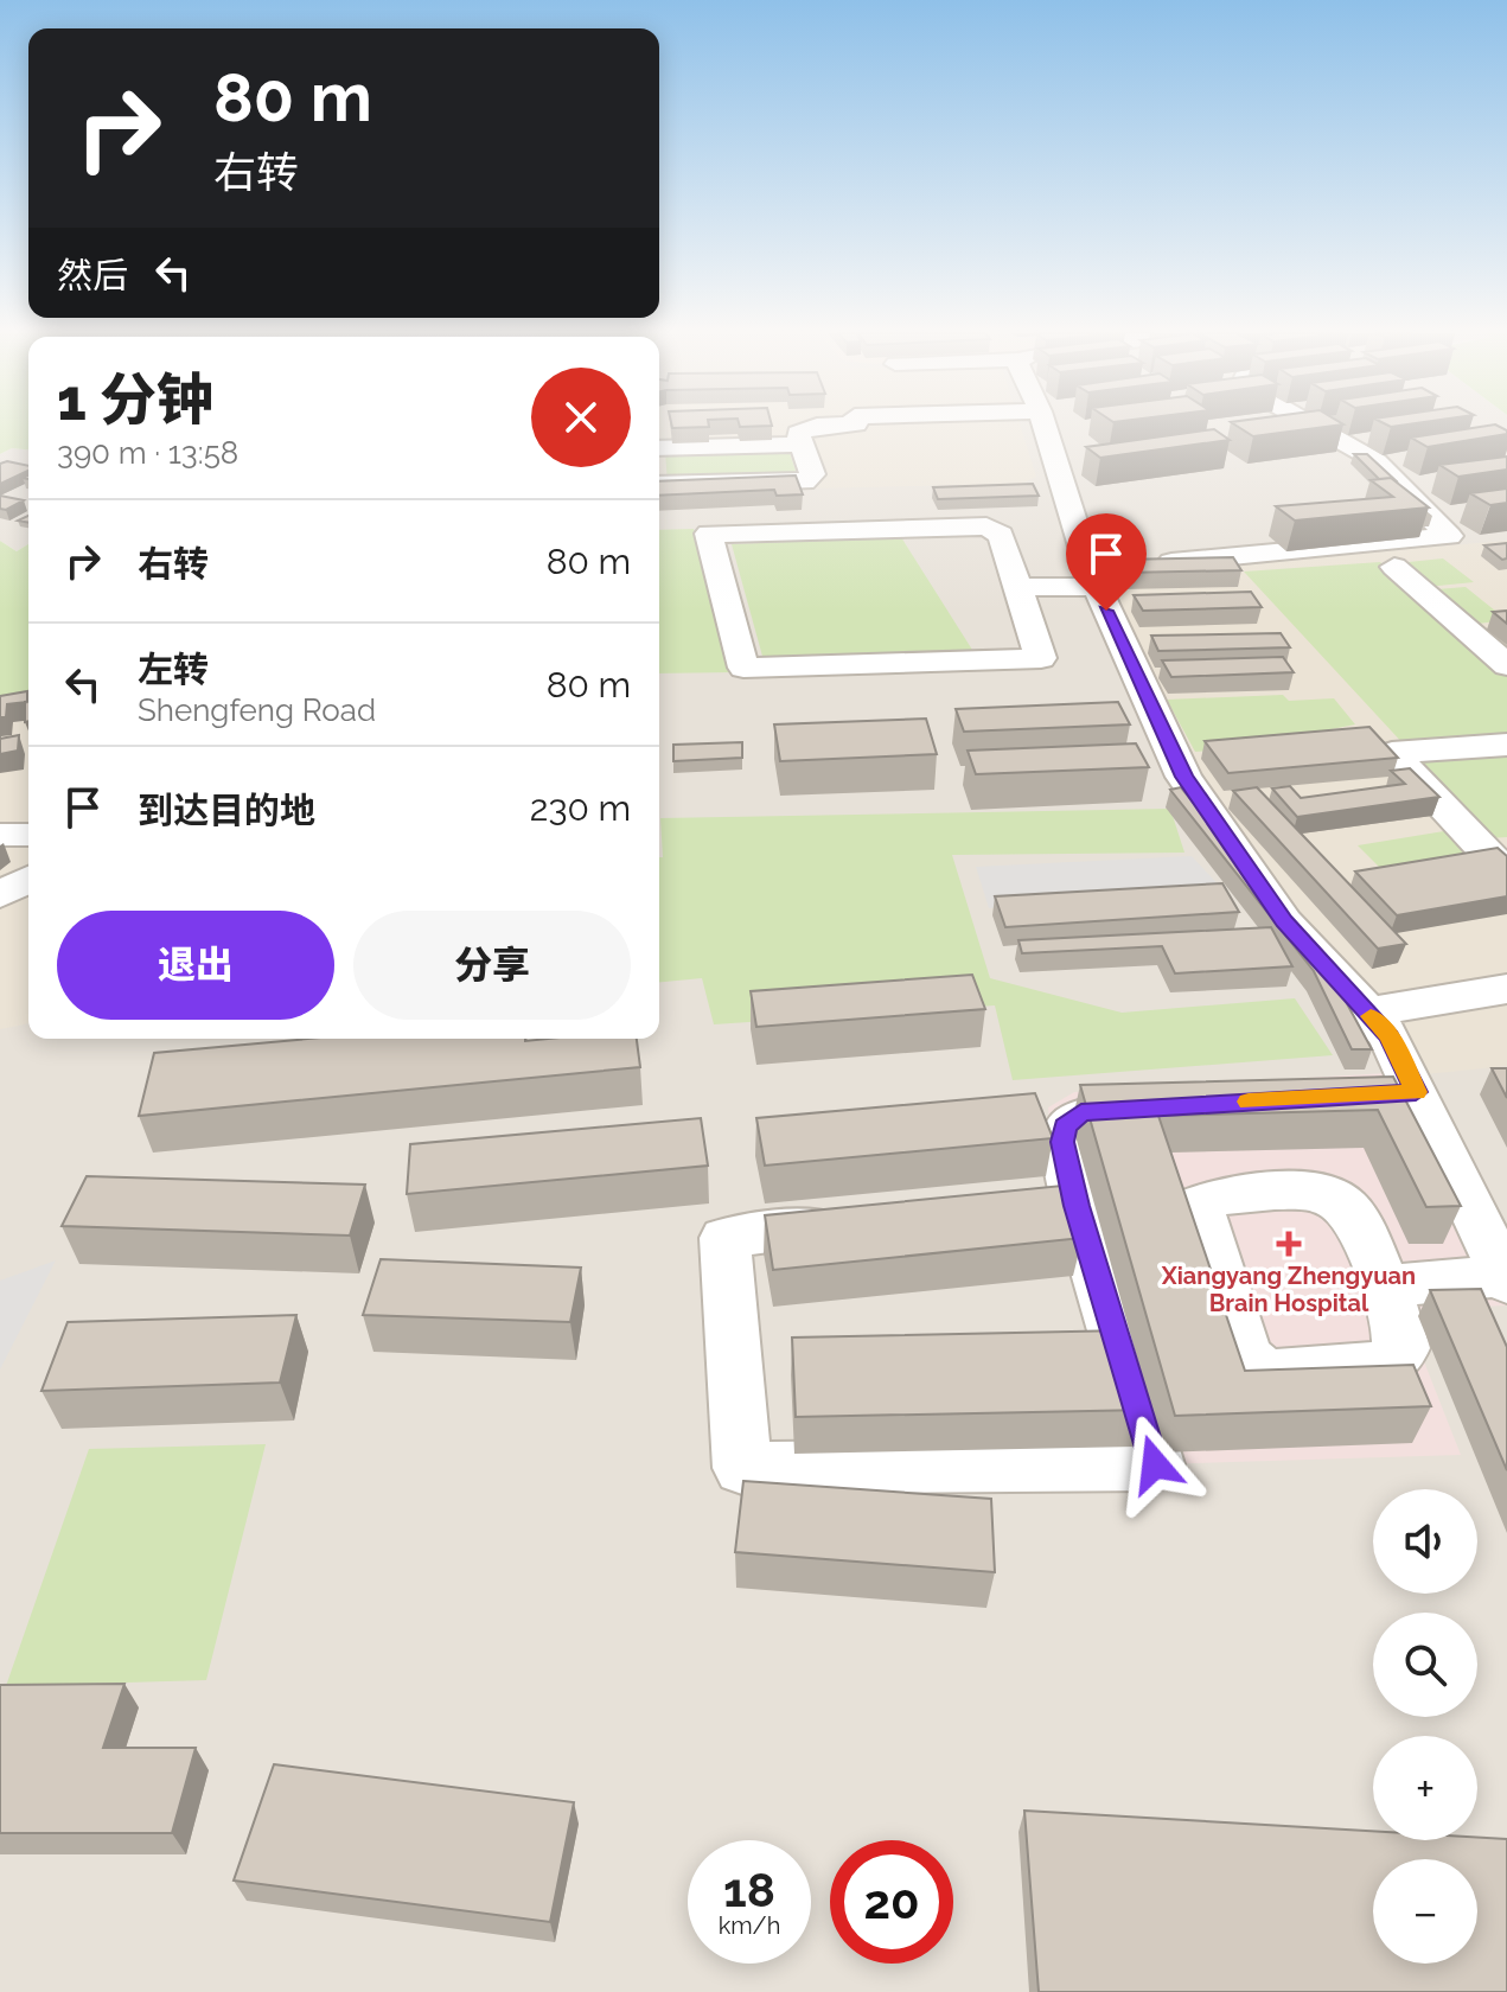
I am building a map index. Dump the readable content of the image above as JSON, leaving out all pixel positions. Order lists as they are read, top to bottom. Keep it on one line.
{"places":{"health":["Xiangyang Zhengyuan Brain Hospital"]},"page":{"turn":["80 m","右转"],"then":"然后","heading":["1 分钟","390 m · 13:58"],"list":[{"name":"右转","value":"80 m"},{"name":"左转","note":"Shengfeng Road","value":"80 m"},{"name":"到达目的地","value":"230 m"}],"buttons":["退出","分享"],"map_buttons":["+","−"],"speed":"18 km/h","limit":"20"}}
